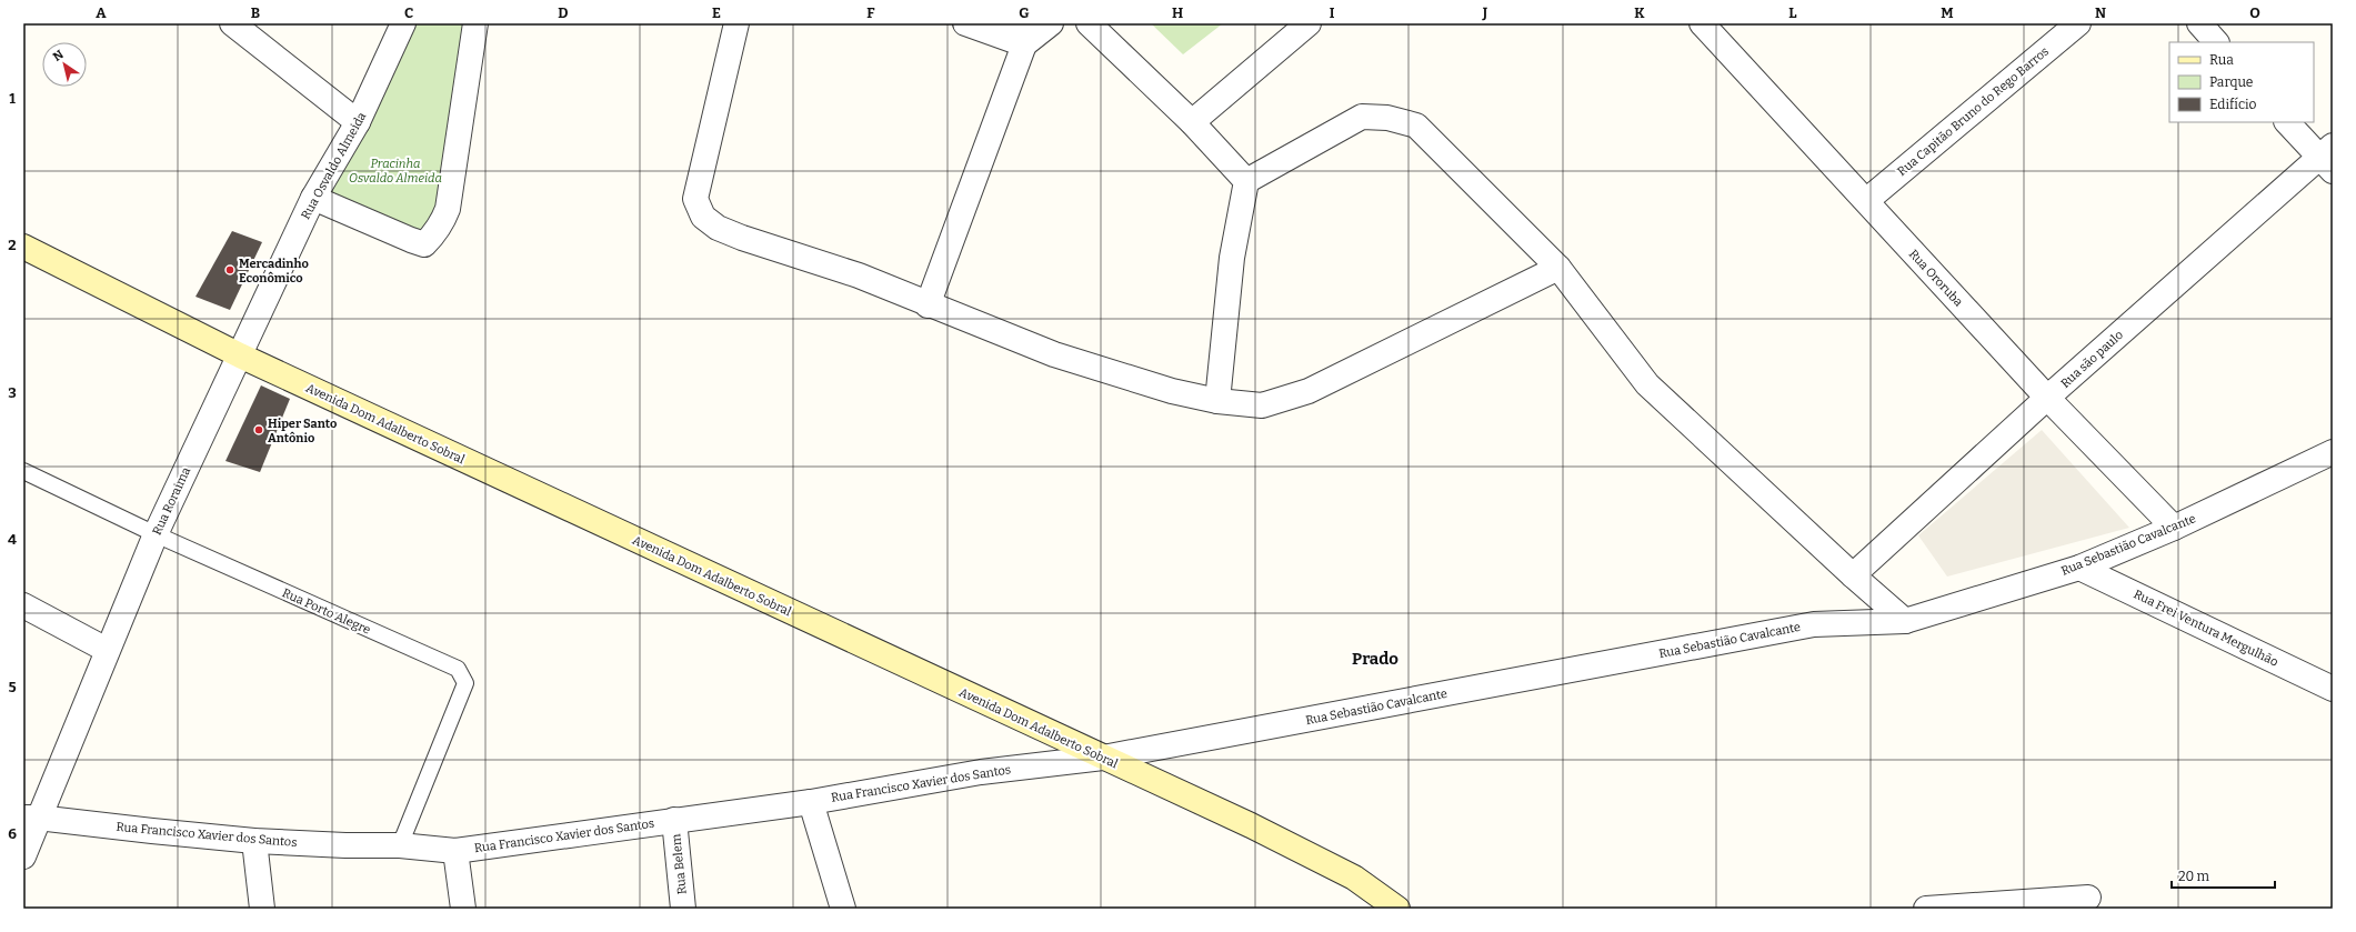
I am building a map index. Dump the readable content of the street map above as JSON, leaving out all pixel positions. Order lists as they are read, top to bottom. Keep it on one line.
{"streets":{"main road":["Avenida Dom Adalberto Sobral"],"street":["Rua Capitão Bruno do Rego Barros","Rua Osvaldo Almeida","Rua Ororuba","Rua são paulo","Rua Roraima","Rua Sebastião Cavalcante","Rua Frei Ventura Mergulhão","Rua Francisco Xavier dos Santos","Rua Belem"],"lane":["Rua Porto Alegre"]},"crossings":[["Rua Capitão Bruno do Rego Barros","Rua Ororuba"],["Rua Osvaldo Almeida","Avenida Dom Adalberto Sobral"],["Rua Osvaldo Almeida","Rua Roraima"],["Rua Ororuba","Rua são paulo"],["Rua Ororuba","Rua Sebastião Cavalcante"],["Avenida Dom Adalberto Sobral","Rua Roraima"],["Avenida Dom Adalberto Sobral","Rua Sebastião Cavalcante"],["Avenida Dom Adalberto Sobral","Rua Francisco Xavier dos Santos"],["Rua Roraima","Rua Porto Alegre"],["Rua Roraima","Rua Francisco Xavier dos Santos"],["Rua Sebastião Cavalcante","Rua Frei Ventura Mergulhão"],["Rua Sebastião Cavalcante","Rua Francisco Xavier dos Santos"],["Rua Porto Alegre","Rua Francisco Xavier dos Santos"],["Rua Francisco Xavier dos Santos","Rua Belem"]],"districts":["Prado"],"parks":["Pracinha Osvaldo Almeida"],"places":["Mercadinho Econômico","Hiper Santo Antônio"],"legend":["Rua","Parque","Edifício"],"scale_bar":"20 m","north":"top left","grid":{"columns":["A","B","C","D","E","F","G","H","I","J","K","L","M","N","O"],"rows":["1","2","3","4","5","6"]}}
